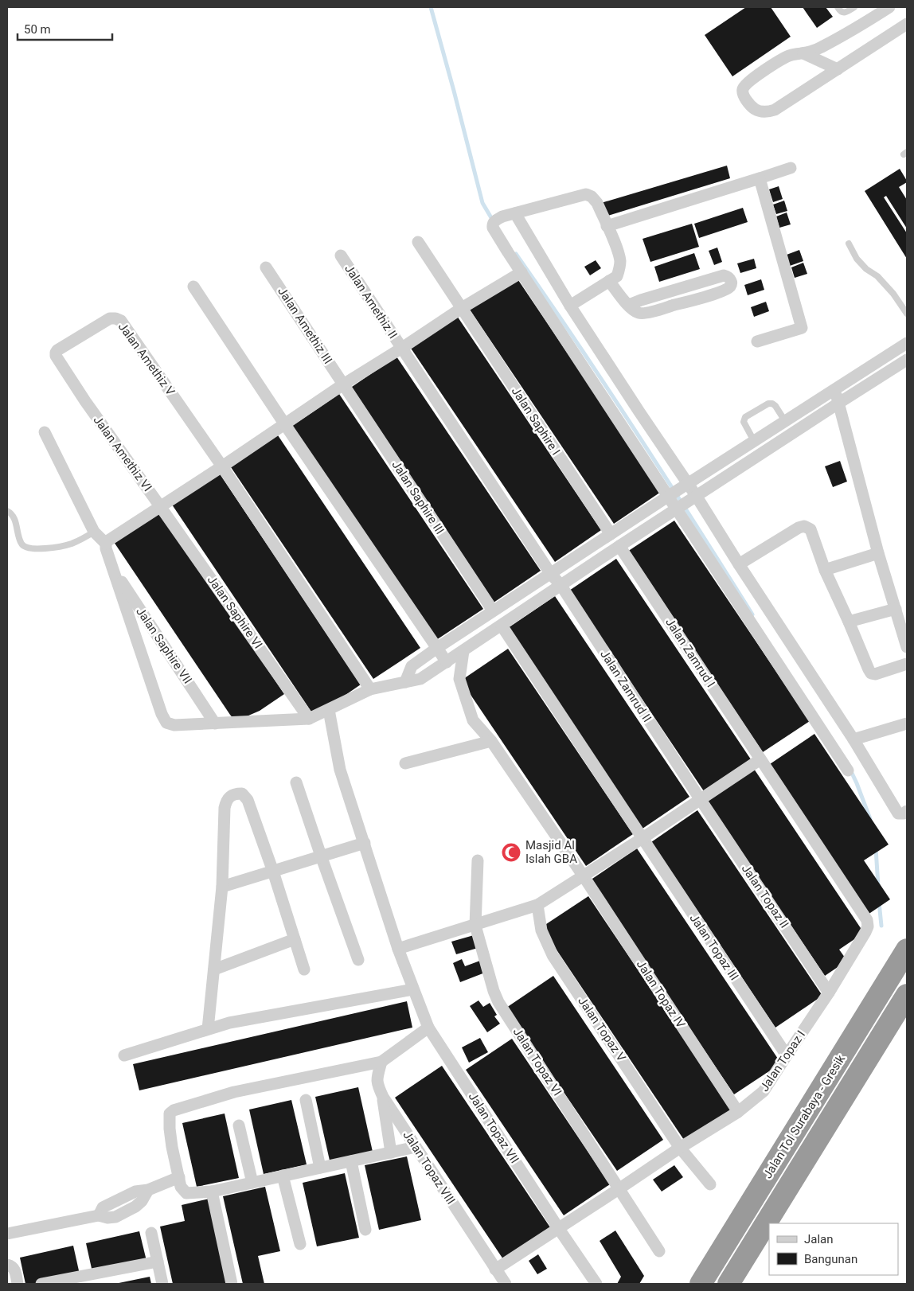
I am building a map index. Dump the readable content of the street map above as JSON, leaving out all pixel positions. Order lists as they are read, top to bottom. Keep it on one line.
{"streets":{"highway":["Jalan Tol Surabaya - Gresik"],"street":["Jalan Amethiz II","Jalan Amethiz III","Jalan Amethiz V","Jalan Saphire I","Jalan Amethiz VI","Jalan Saphire III","Jalan Saphire VI","Jalan Saphire VII","Jalan Zamrud I","Jalan Zamrud II","Jalan Topaz II","Jalan Topaz III","Jalan Topaz IV","Jalan Topaz V","Jalan Topaz I","Jalan Topaz VI","Jalan Topaz VII","Jalan Topaz VIII"]},"crossings":[["Jalan Amethiz II","Jalan Zamrud II"],["Jalan Amethiz III","Jalan Saphire III"],["Jalan Amethiz V","Jalan Amethiz VI"],["Jalan Amethiz VI","Jalan Saphire VI"],["Jalan Zamrud I","Jalan Topaz I"],["Jalan Zamrud II","Jalan Topaz II"],["Jalan Topaz II","Jalan Topaz I"],["Jalan Topaz III","Jalan Topaz I"],["Jalan Topaz IV","Jalan Topaz I"],["Jalan Topaz V","Jalan Topaz I"],["Jalan Topaz I","Jalan Topaz VI"],["Jalan Topaz I","Jalan Topaz VII"],["Jalan Topaz I","Jalan Topaz VIII"]],"places":{"mosque":["Masjid Al Islah GBA"]},"legend":["Jalan","Bangunan"],"scale_bar":"50 m"}
